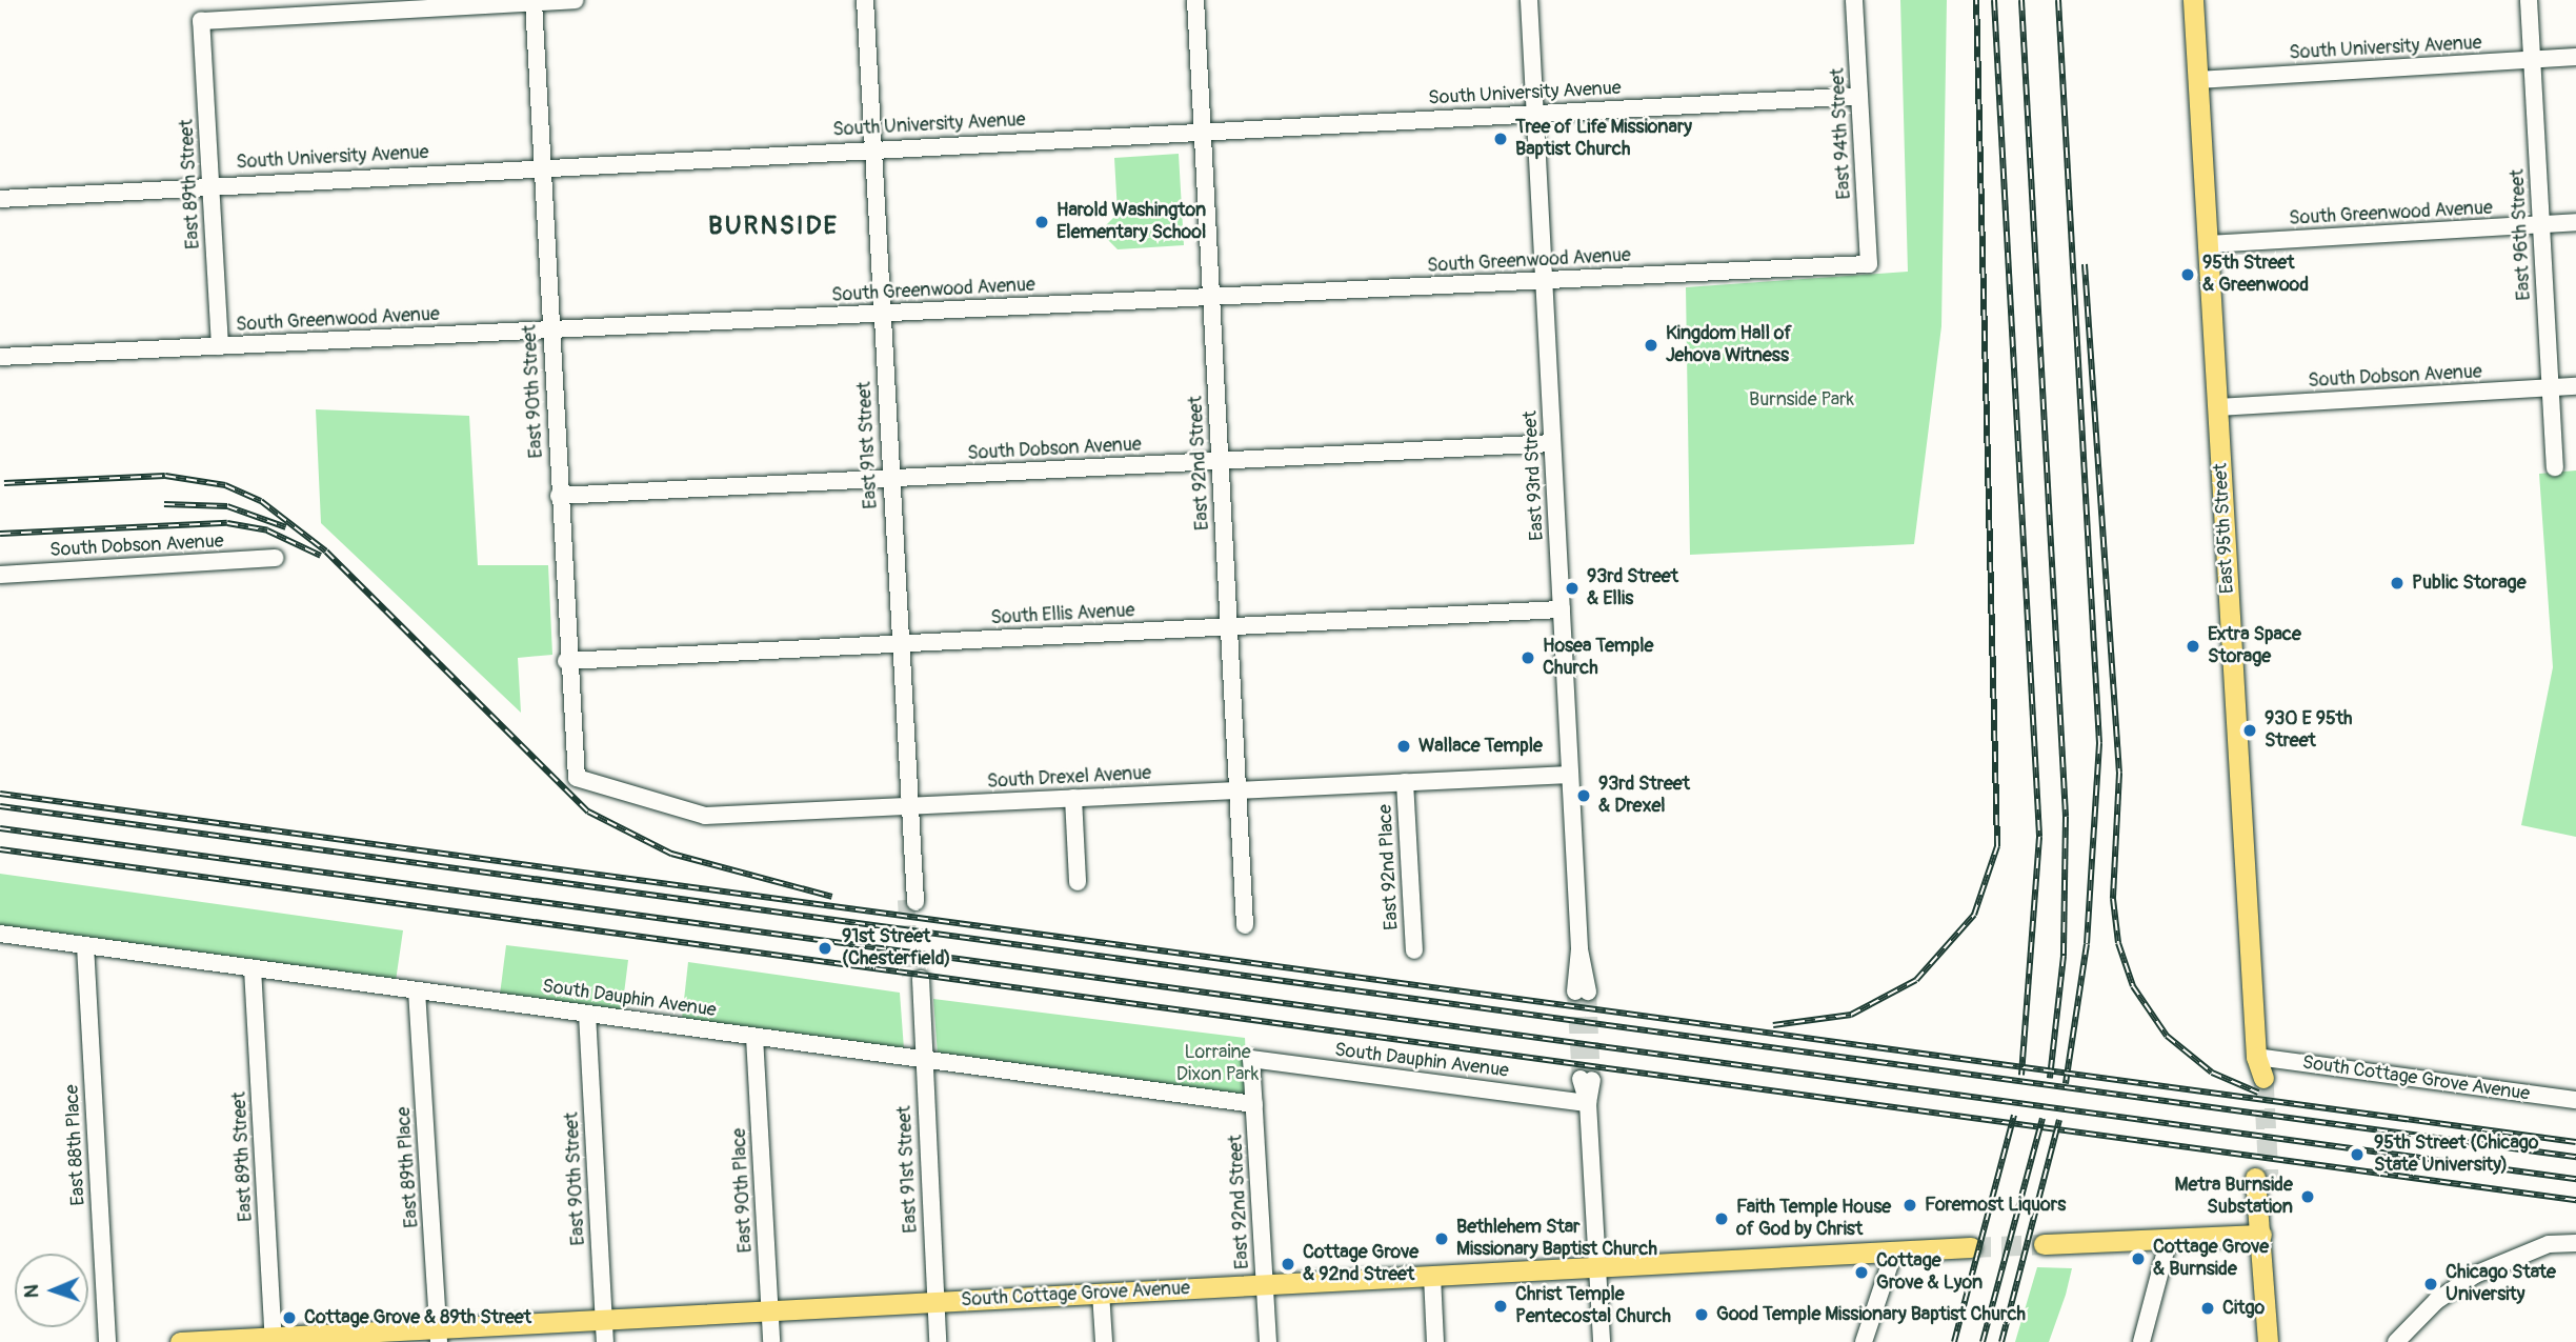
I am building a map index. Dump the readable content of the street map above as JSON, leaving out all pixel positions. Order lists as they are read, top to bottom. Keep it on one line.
{"streets":{"main road":["East 95th Street","South Cottage Grove Avenue"],"street":["South University Avenue","East 94th Street","East 89th Street","South Greenwood Avenue","East 96th Street","South Dobson Avenue","East 90th Street","East 91st Street","East 92nd Street","East 93rd Street","South Ellis Avenue","South Drexel Avenue","East 92nd Place","South Dauphin Avenue","East 88th Place","East 89th Place","East 90th Place"]},"crossings":[["South University Avenue","East 94th Street"],["South University Avenue","East 89th Street"],["South University Avenue","East 96th Street"],["South University Avenue","East 90th Street"],["South University Avenue","East 91st Street"],["South University Avenue","East 92nd Street"],["South University Avenue","East 93rd Street"],["South University Avenue","East 95th Street"],["East 94th Street","South Greenwood Avenue"],["East 89th Street","South Greenwood Avenue"],["East 89th Street","East 90th Street"],["East 89th Street","South Dauphin Avenue"],["East 89th Street","South Cottage Grove Avenue"],["South Greenwood Avenue","East 96th Street"],["South Greenwood Avenue","East 90th Street"],["South Greenwood Avenue","East 91st Street"],["South Greenwood Avenue","East 92nd Street"],["South Greenwood Avenue","East 93rd Street"],["South Greenwood Avenue","East 95th Street"],["East 96th Street","South Dobson Avenue"],["South Dobson Avenue","East 90th Street"],["South Dobson Avenue","East 91st Street"],["South Dobson Avenue","East 92nd Street"],["South Dobson Avenue","East 93rd Street"],["South Dobson Avenue","East 95th Street"],["East 90th Street","South Ellis Avenue"],["East 90th Street","South Drexel Avenue"],["East 90th Street","South Dauphin Avenue"],["East 90th Street","South Cottage Grove Avenue"],["East 91st Street","South Ellis Avenue"],["East 91st Street","South Drexel Avenue"],["East 91st Street","South Dauphin Avenue"],["East 91st Street","South Cottage Grove Avenue"],["East 92nd Street","South Ellis Avenue"],["East 92nd Street","South Drexel Avenue"],["East 92nd Street","South Dauphin Avenue"],["East 92nd Street","South Cottage Grove Avenue"],["East 93rd Street","South Ellis Avenue"],["East 93rd Street","South Drexel Avenue"],["East 95th Street","South Cottage Grove Avenue"],["South Drexel Avenue","East 92nd Place"],["South Dauphin Avenue","East 88th Place"],["South Dauphin Avenue","East 89th Place"],["South Dauphin Avenue","East 90th Place"],["South Cottage Grove Avenue","East 89th Place"],["South Cottage Grove Avenue","East 90th Place"]],"districts":["BURNSIDE"],"parks":["Burnside Park","Lorraine Dixon Park"],"places":["Tree of Life Missionary Baptist Church","Harold Washington Elementary School","95th Street & Greenwood","Kingdom Hall of Jehova Witness","Public Storage","93rd Street & Ellis","Extra Space Storage","Hosea Temple Church","930 E 95th Street","Wallace Temple","93rd Street & Drexel","91st Street (Chesterfield)","95th Street (Chicago State University)","Metra Burnside Substation","Foremost Liquors","Faith Temple House of God by Christ","Bethlehem Star Missionary Baptist Church","Cottage Grove & Burnside","Cottage Grove & 92nd Street","Cottage Grove & Lyon","Chicago State University","Christ Temple Pentecostal Church","Citgo","Good Temple Missionary Baptist Church","Cottage Grove & 89th Street"],"north":"left"}
